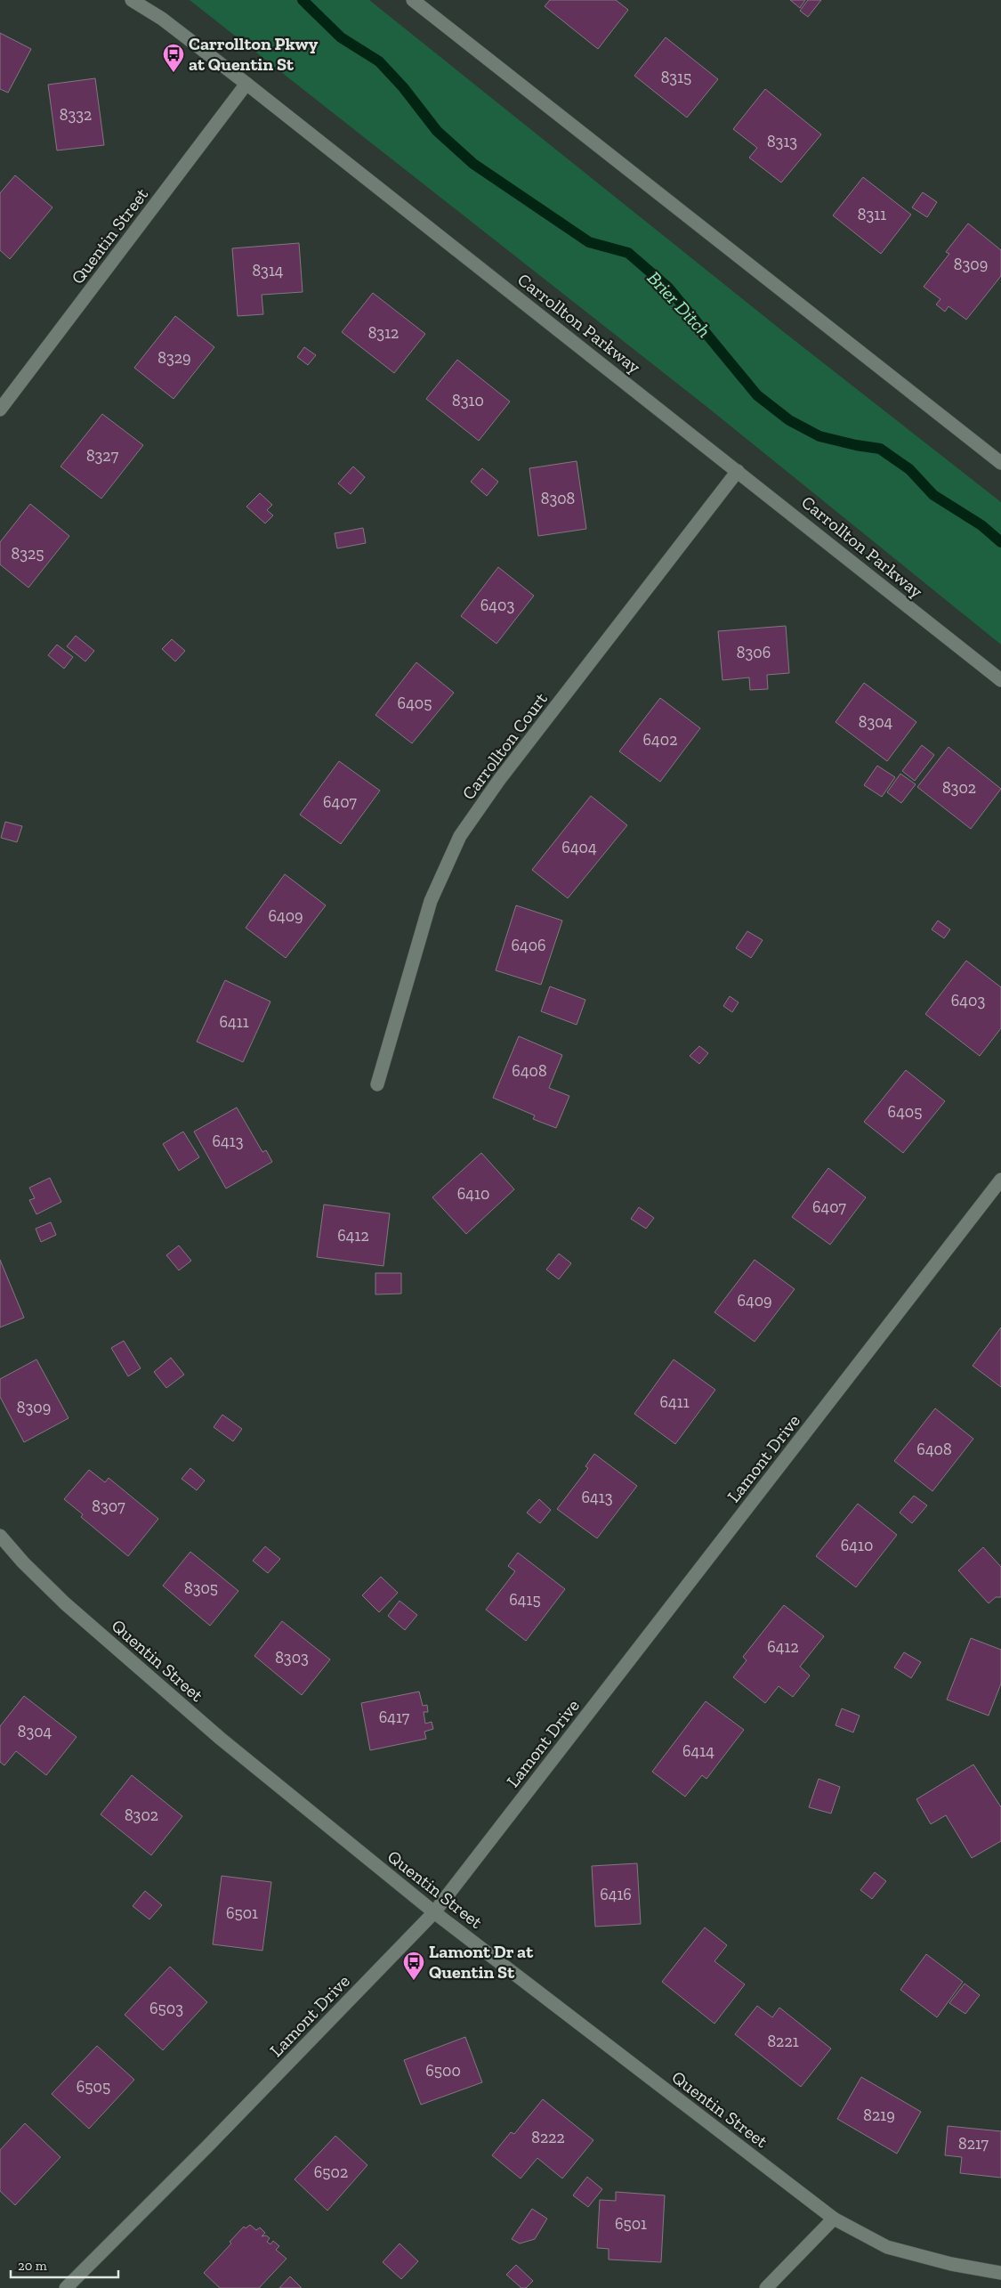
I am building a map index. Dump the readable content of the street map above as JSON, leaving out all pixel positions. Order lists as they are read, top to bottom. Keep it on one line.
{"streets":{"street":["Quentin Street","Carrollton Parkway","Carrollton Court","Lamont Drive"]},"crossings":[["Quentin Street","Carrollton Parkway"],["Quentin Street","Lamont Drive"],["Carrollton Parkway","Carrollton Court"]],"water":["Brier Ditch"],"places":{"bus stop":["Carrollton Pkwy at Quentin St","Lamont Dr at Quentin St"]},"house_numbers":["8315","8332","8313","8311","8309","8314","8312","8329","8310","8327","8308","8325","6403","8306","6405","8304","6402","8302","6407","6404","6409","6406","6403","6411","6408","6405","6413","6410","6407","6412","6409","6411","8309","6408","6413","8307","6410","8305","6415","6412","8303","6417","8304","6414","8302","6416","6501","6503","8221","6500","6505","8219","8222","8217","6502","6501"],"scale_bar":"20 m"}
